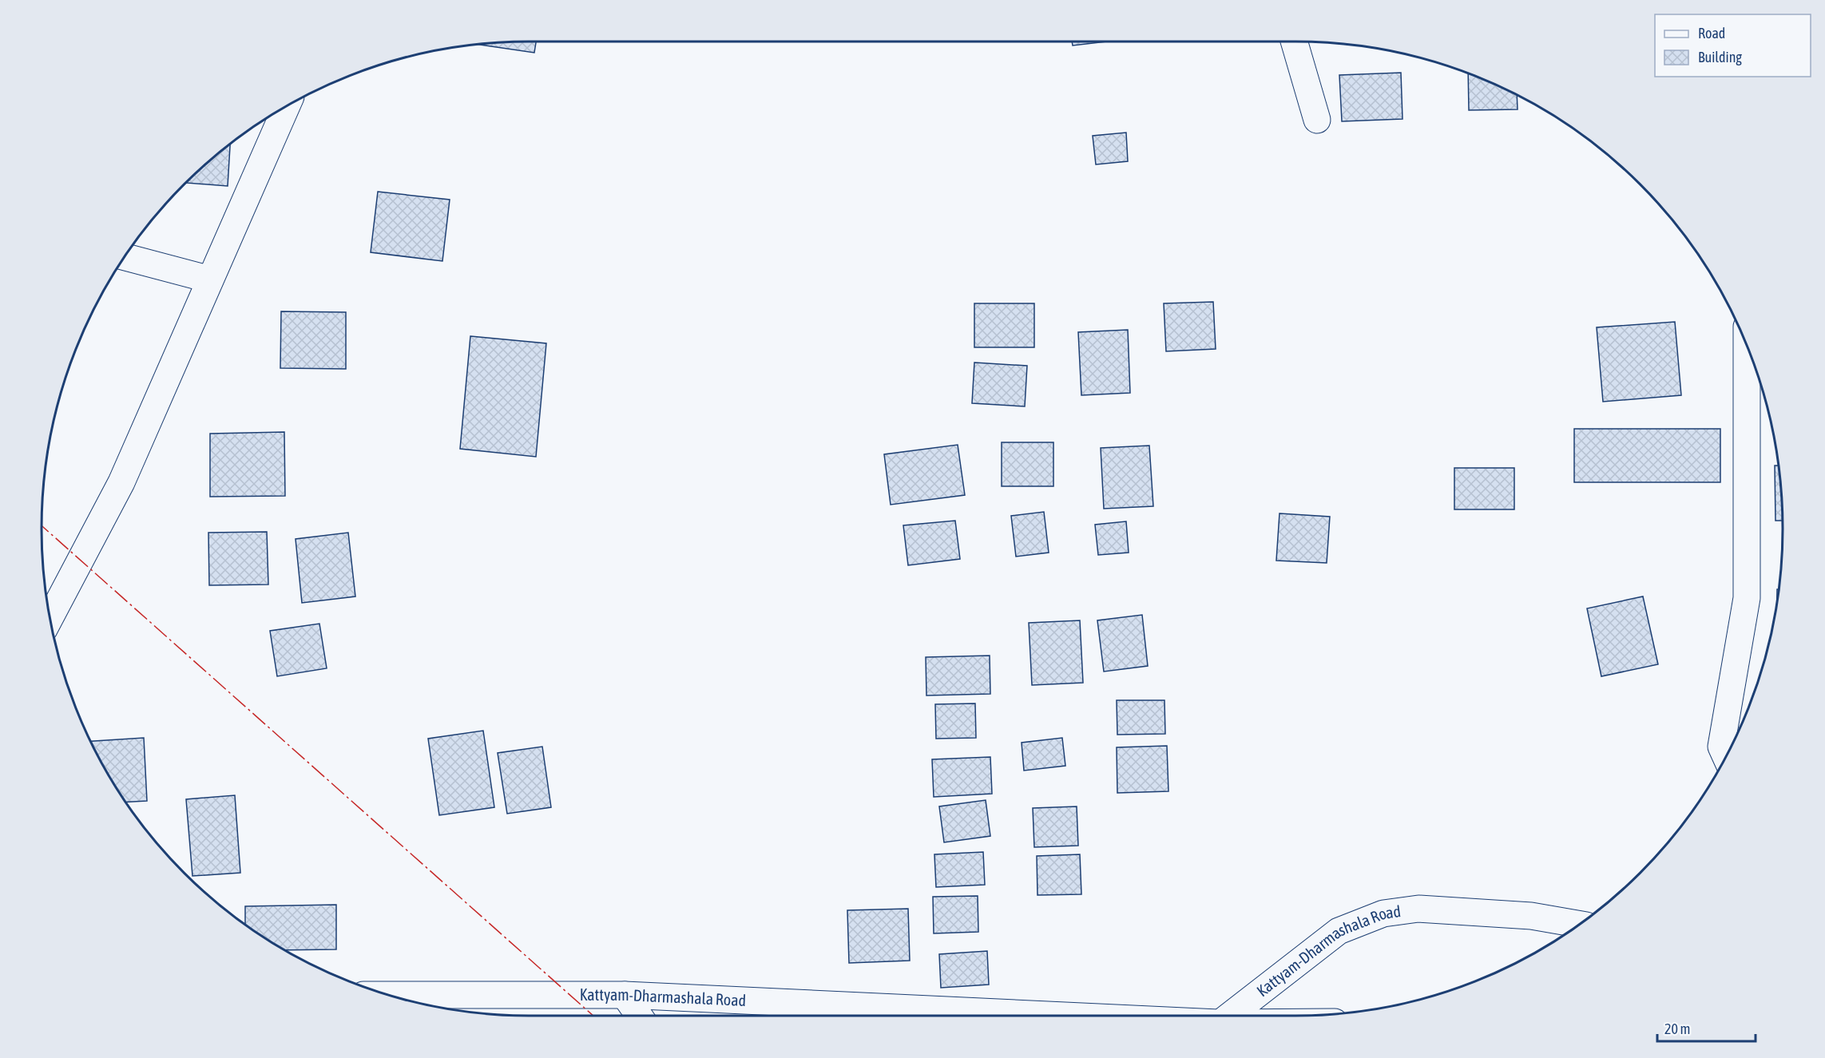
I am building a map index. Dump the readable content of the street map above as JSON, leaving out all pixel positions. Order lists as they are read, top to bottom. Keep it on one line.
{"streets":{"street":["Kattyam-Dharmashala Road"]},"legend":["Road","Building"],"scale_bar":"20 m"}
